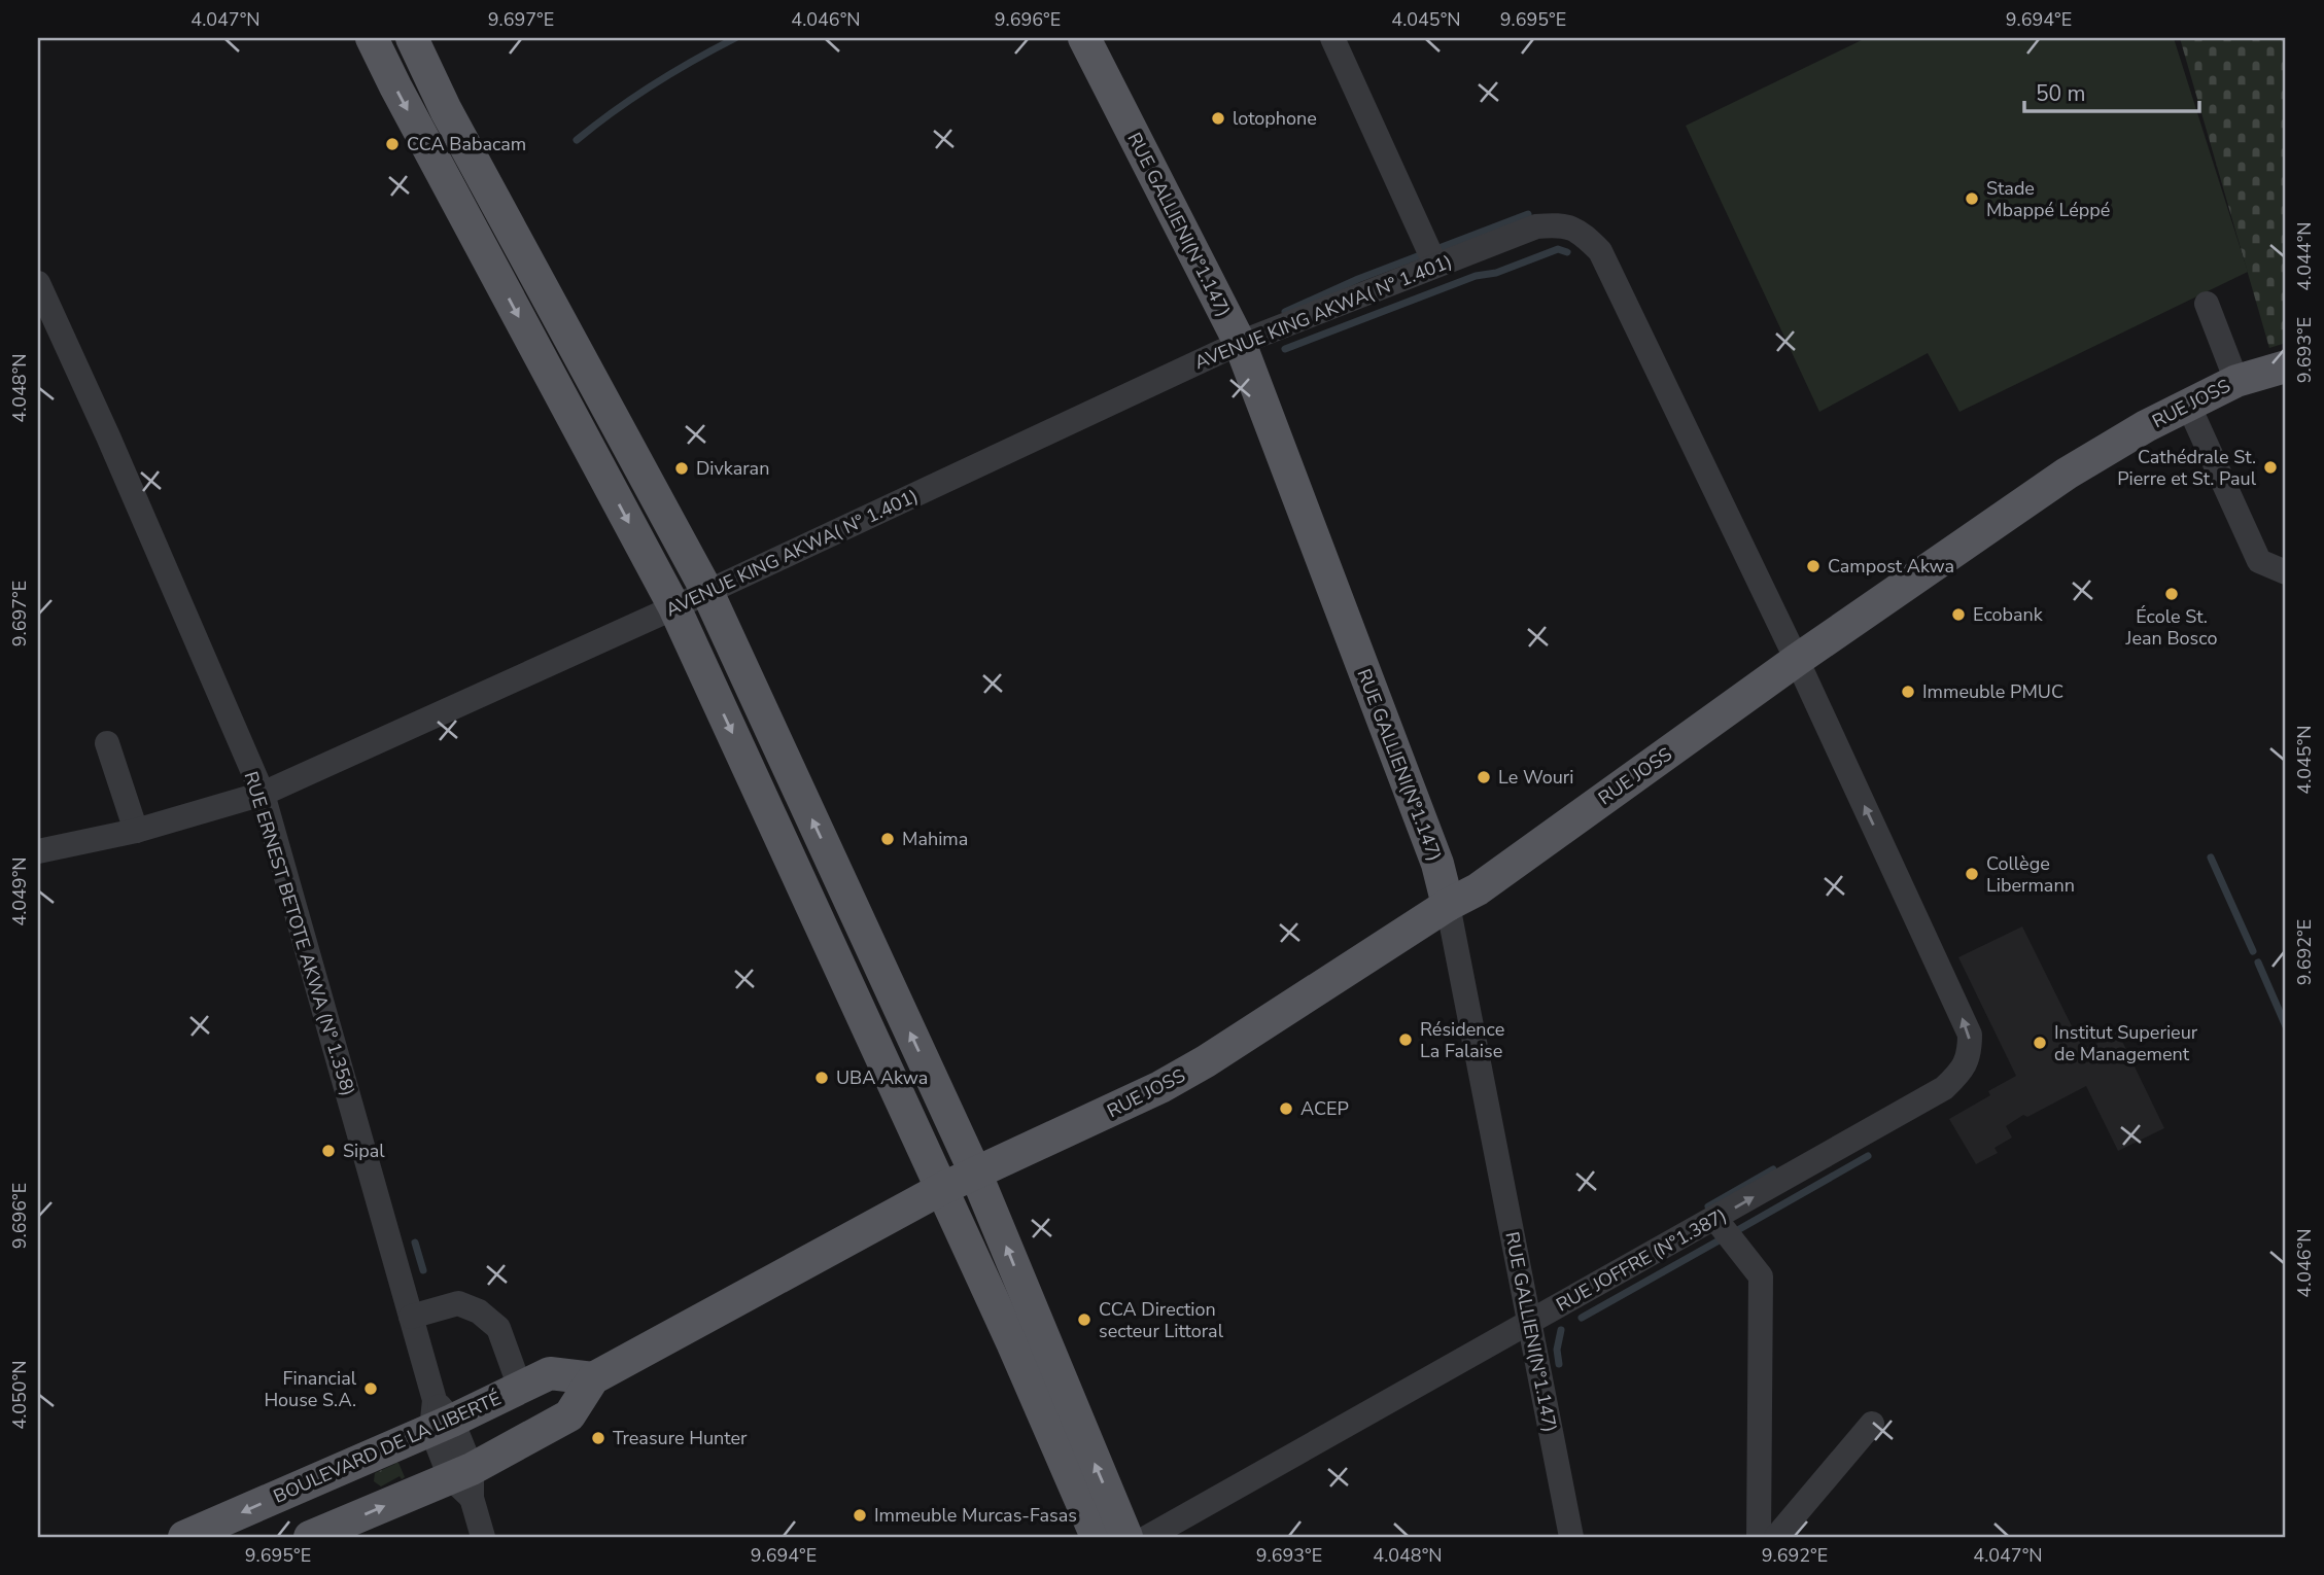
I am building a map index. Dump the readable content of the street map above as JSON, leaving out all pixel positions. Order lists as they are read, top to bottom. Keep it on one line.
{"streets":{"main road":["RUE GALLIENI(N°1.147)","RUE JOSS","BOULEVARD DE LA LIBERTÉ"],"street":["AVENUE KING AKWA( N° 1.401)","RUE ERNEST BETOTE AKWA (N° 1.358)","RUE JOFFRE (N°1.387)"]},"crossings":[["RUE GALLIENI(N°1.147)","AVENUE KING AKWA( N° 1.401)"],["RUE GALLIENI(N°1.147)","RUE JOSS"],["RUE GALLIENI(N°1.147)","RUE JOFFRE (N°1.387)"],["AVENUE KING AKWA( N° 1.401)","RUE JOSS"],["AVENUE KING AKWA( N° 1.401)","RUE ERNEST BETOTE AKWA (N° 1.358)"],["AVENUE KING AKWA( N° 1.401)","RUE JOFFRE (N°1.387)"],["RUE JOSS","RUE JOFFRE (N°1.387)"],["RUE ERNEST BETOTE AKWA (N° 1.358)","BOULEVARD DE LA LIBERTÉ"]],"places":["lotophone","CCA Babacam","Stade Mbappé Léppé","Cathédrale St. Pierre et St. Paul","Divkaran","Campost Akwa","École St. Jean Bosco","Ecobank","Immeuble PMUC","Le Wouri","Mahima","Collège Libermann","Résidence La Falaise","Institut Superieur de Management","UBA Akwa","ACEP","Sipal","CCA Direction secteur Littoral","Financial House S.A.","Treasure Hunter","Immeuble Murcas-Fasas"],"scale_bar":"50 m","coordinates":["4.047°N","9.697°E","4.046°N","9.696°E","4.045°N","9.695°E","9.694°E","4.044°N","9.693°E","4.048°N","4.049°N","9.692°E","4.050°N"]}
